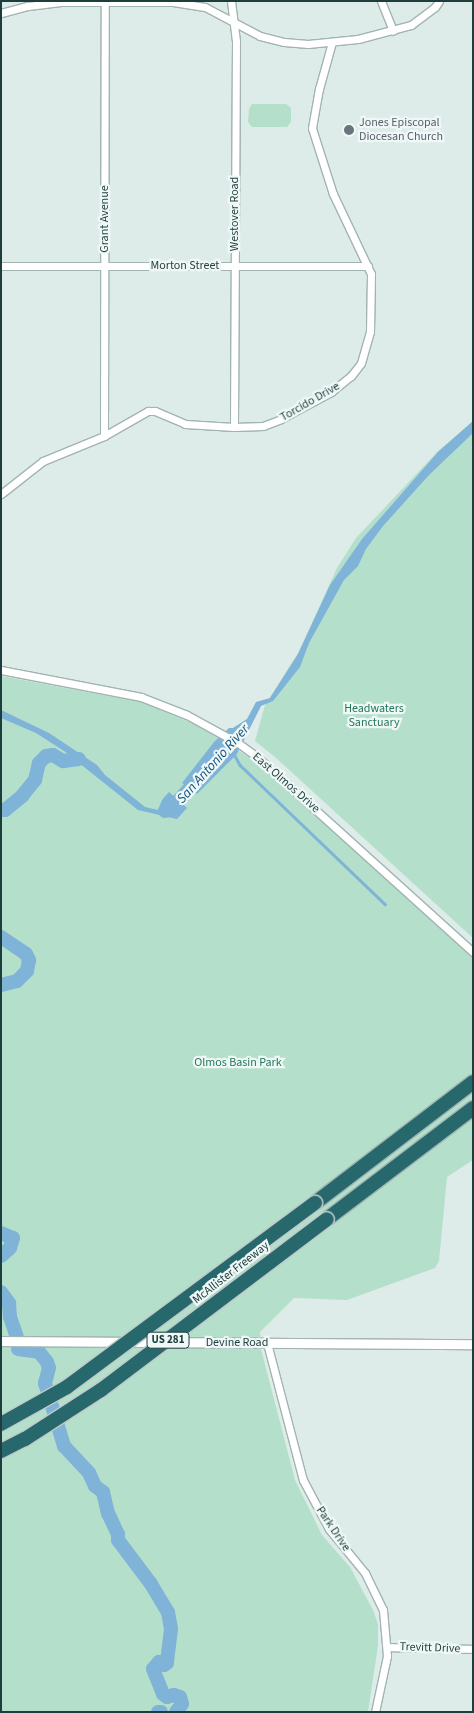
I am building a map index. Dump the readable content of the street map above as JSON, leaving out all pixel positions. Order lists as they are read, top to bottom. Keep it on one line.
{"streets":{"highway":["McAllister Freeway","US 281"],"street":["Westover Road","Grant Avenue","Morton Street","Torcido Drive","East Olmos Drive","Devine Road","Park Drive","Trevitt Drive"]},"crossings":[["Westover Road","Morton Street"],["Westover Road","Torcido Drive"],["Grant Avenue","Morton Street"],["Grant Avenue","Torcido Drive"],["Morton Street","Torcido Drive"],["Devine Road","Park Drive"],["Park Drive","Trevitt Drive"]],"water":["San Antonio River"],"parks":["Headwaters Sanctuary","Olmos Basin Park"],"places":["Jones Episcopal Diocesan Church"]}
